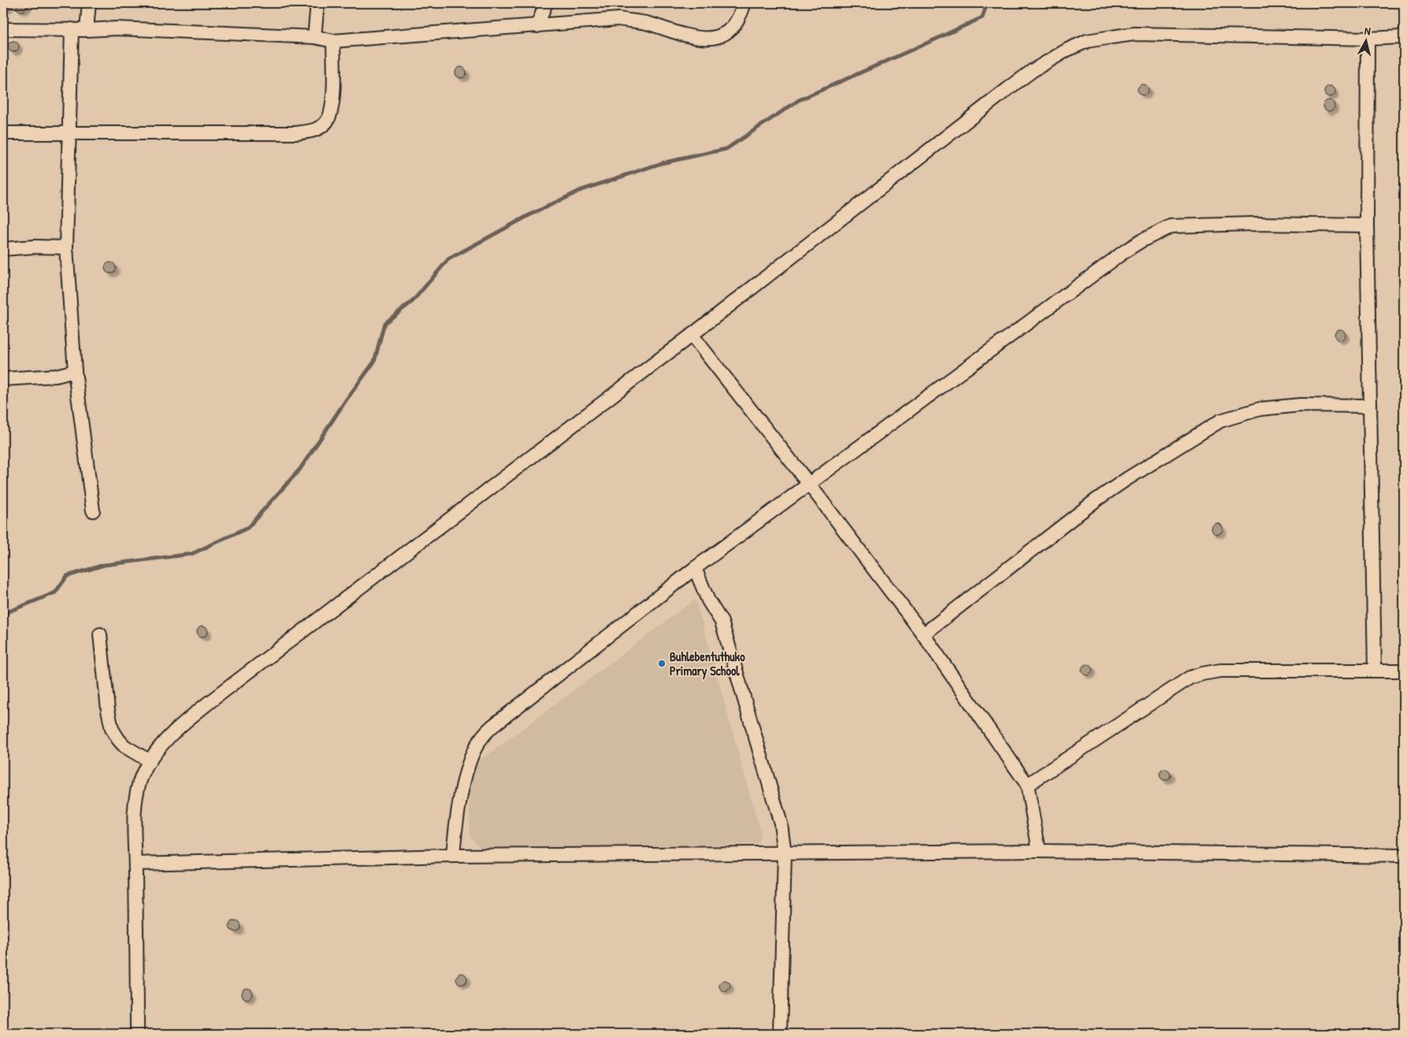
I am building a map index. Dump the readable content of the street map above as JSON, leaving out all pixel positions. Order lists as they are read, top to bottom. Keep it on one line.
{"places":["Buhlebentuthuko Primary School"],"north":"top"}
